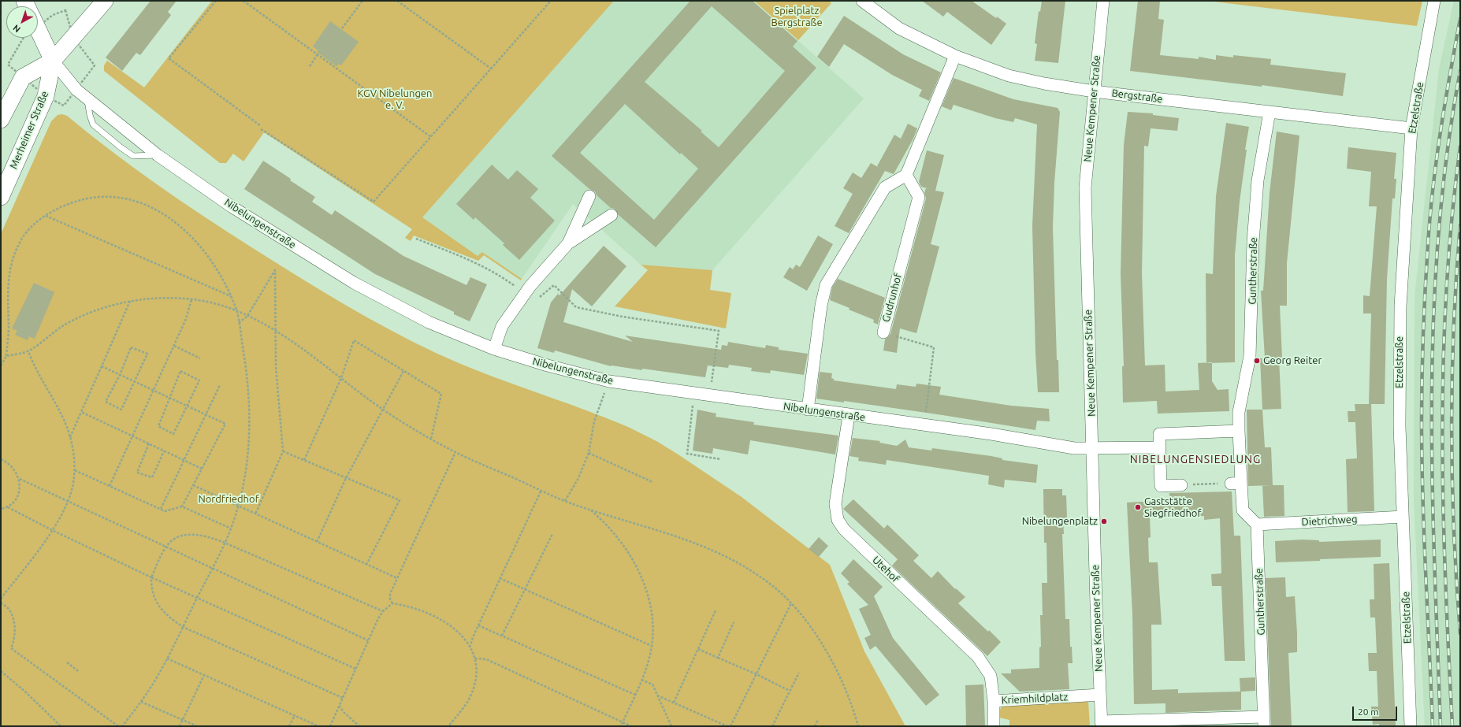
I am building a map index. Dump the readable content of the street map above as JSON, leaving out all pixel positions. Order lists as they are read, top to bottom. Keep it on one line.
{"streets":{"street":["Bergstraße","Etzelstraße","Neue Kempener Straße","Merheimer Straße","Nibelungenstraße","Guntherstraße","Gudrunhof","Dietrichweg","Utehof","Kriemhildplatz"]},"crossings":[["Bergstraße","Etzelstraße"],["Bergstraße","Neue Kempener Straße"],["Bergstraße","Guntherstraße"],["Etzelstraße","Dietrichweg"],["Neue Kempener Straße","Nibelungenstraße"],["Neue Kempener Straße","Kriemhildplatz"],["Merheimer Straße","Nibelungenstraße"],["Nibelungenstraße","Gudrunhof"],["Nibelungenstraße","Utehof"],["Guntherstraße","Dietrichweg"],["Utehof","Kriemhildplatz"]],"districts":["NIBELUNGENSIEDLUNG"],"parks":["Spielplatz Bergstraße","KGV Nibelungen e. V.","Nordfriedhof"],"places":["Georg Reiter","Gaststätte Siegfriedhof","Nibelungenplatz"],"scale_bar":"20 m","north":"bottom left"}
